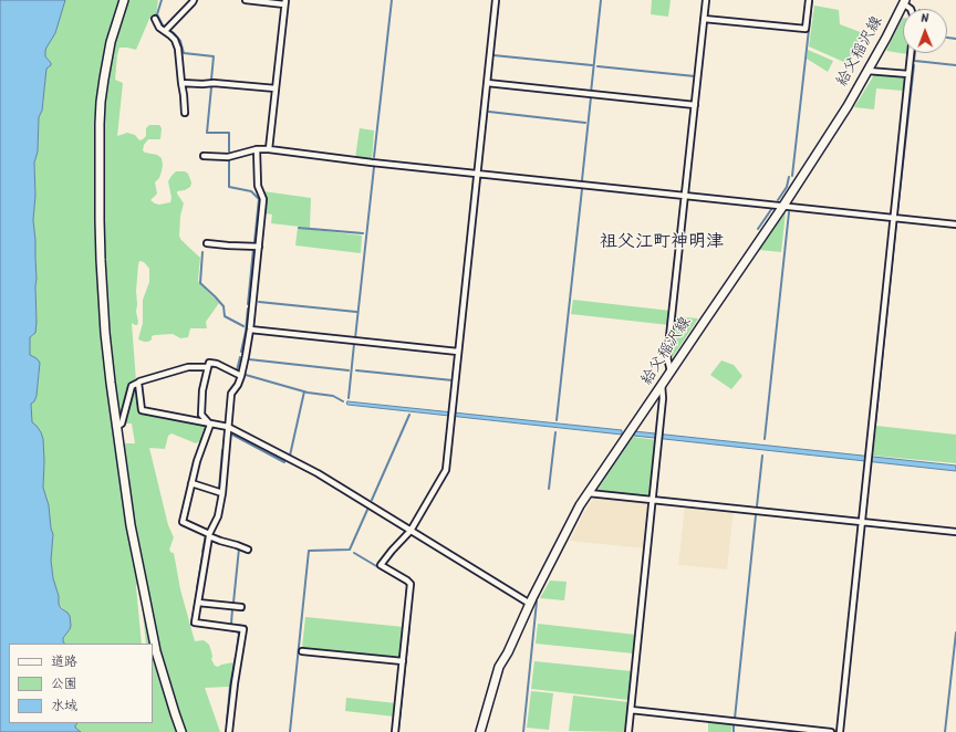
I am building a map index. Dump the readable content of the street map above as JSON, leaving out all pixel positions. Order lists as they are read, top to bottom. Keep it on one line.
{"streets":{"main road":["給父稲沢線"]},"districts":["祖父江町神明津"],"legend":["道路","公園","水域"],"north":"top"}
